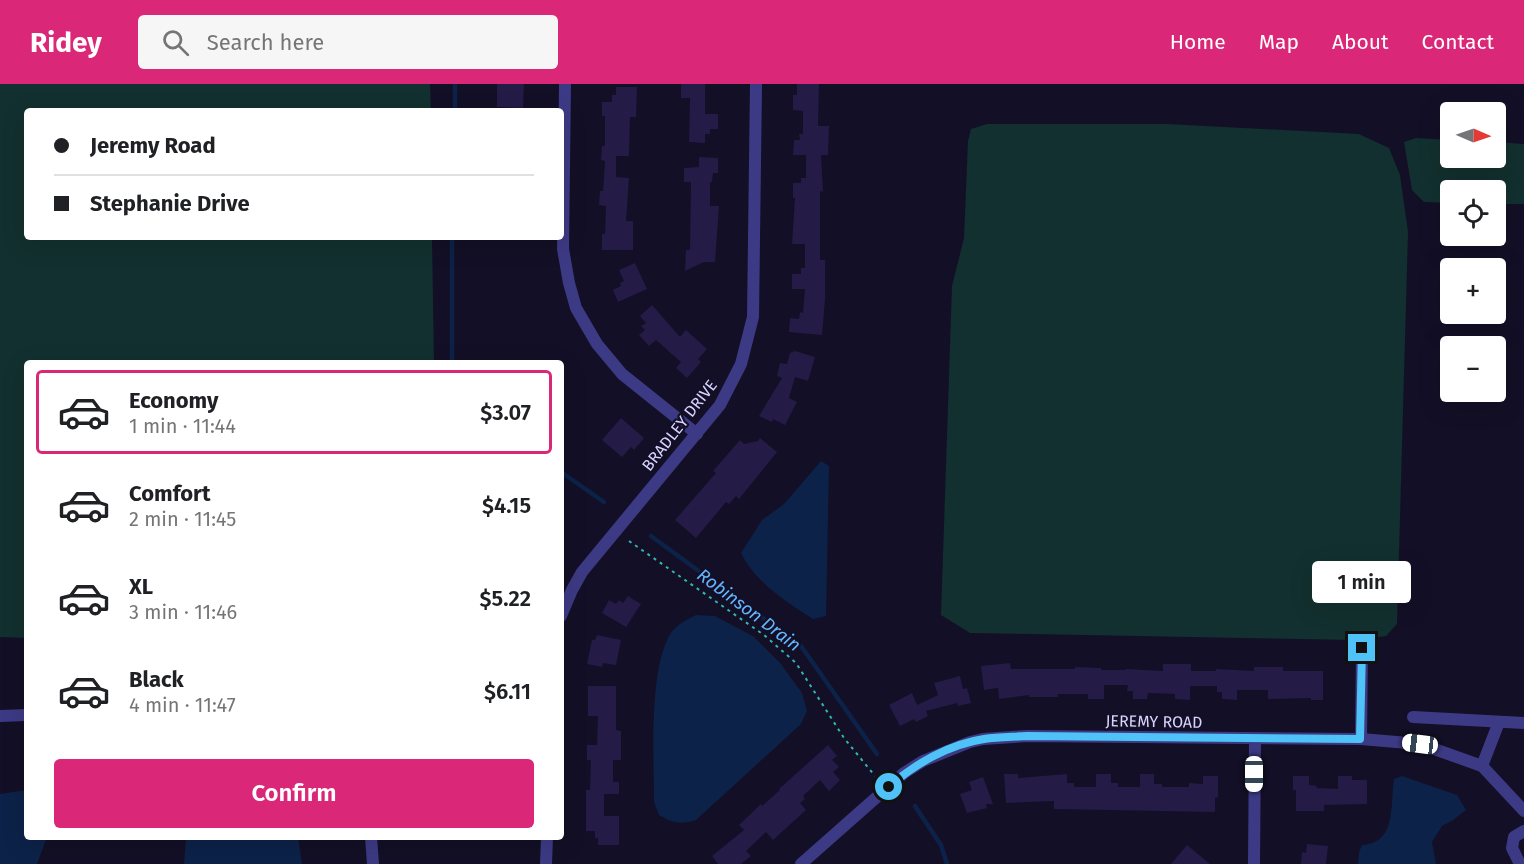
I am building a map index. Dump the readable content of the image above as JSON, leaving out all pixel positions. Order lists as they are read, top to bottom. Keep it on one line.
{"streets":{"street":["BRADLEY DRIVE","JEREMY ROAD"]},"water":["Robinson Drain"],"north":"right","page":{"header":"Ridey","search":"Search here","nav":["Home","Map","About","Contact"],"map_buttons":["+","−"],"banner":["Jeremy Road","Stephanie Drive"],"list":[{"name":"Economy","note":"1 min · 11:44","value":"$3.07"},{"name":"Comfort","note":"2 min · 11:45","value":"$4.15"},{"name":"XL","note":"3 min · 11:46","value":"$5.22"},{"name":"Black","note":"4 min · 11:47","value":"$6.11"}],"bubble":"1 min","buttons":"Confirm"}}
